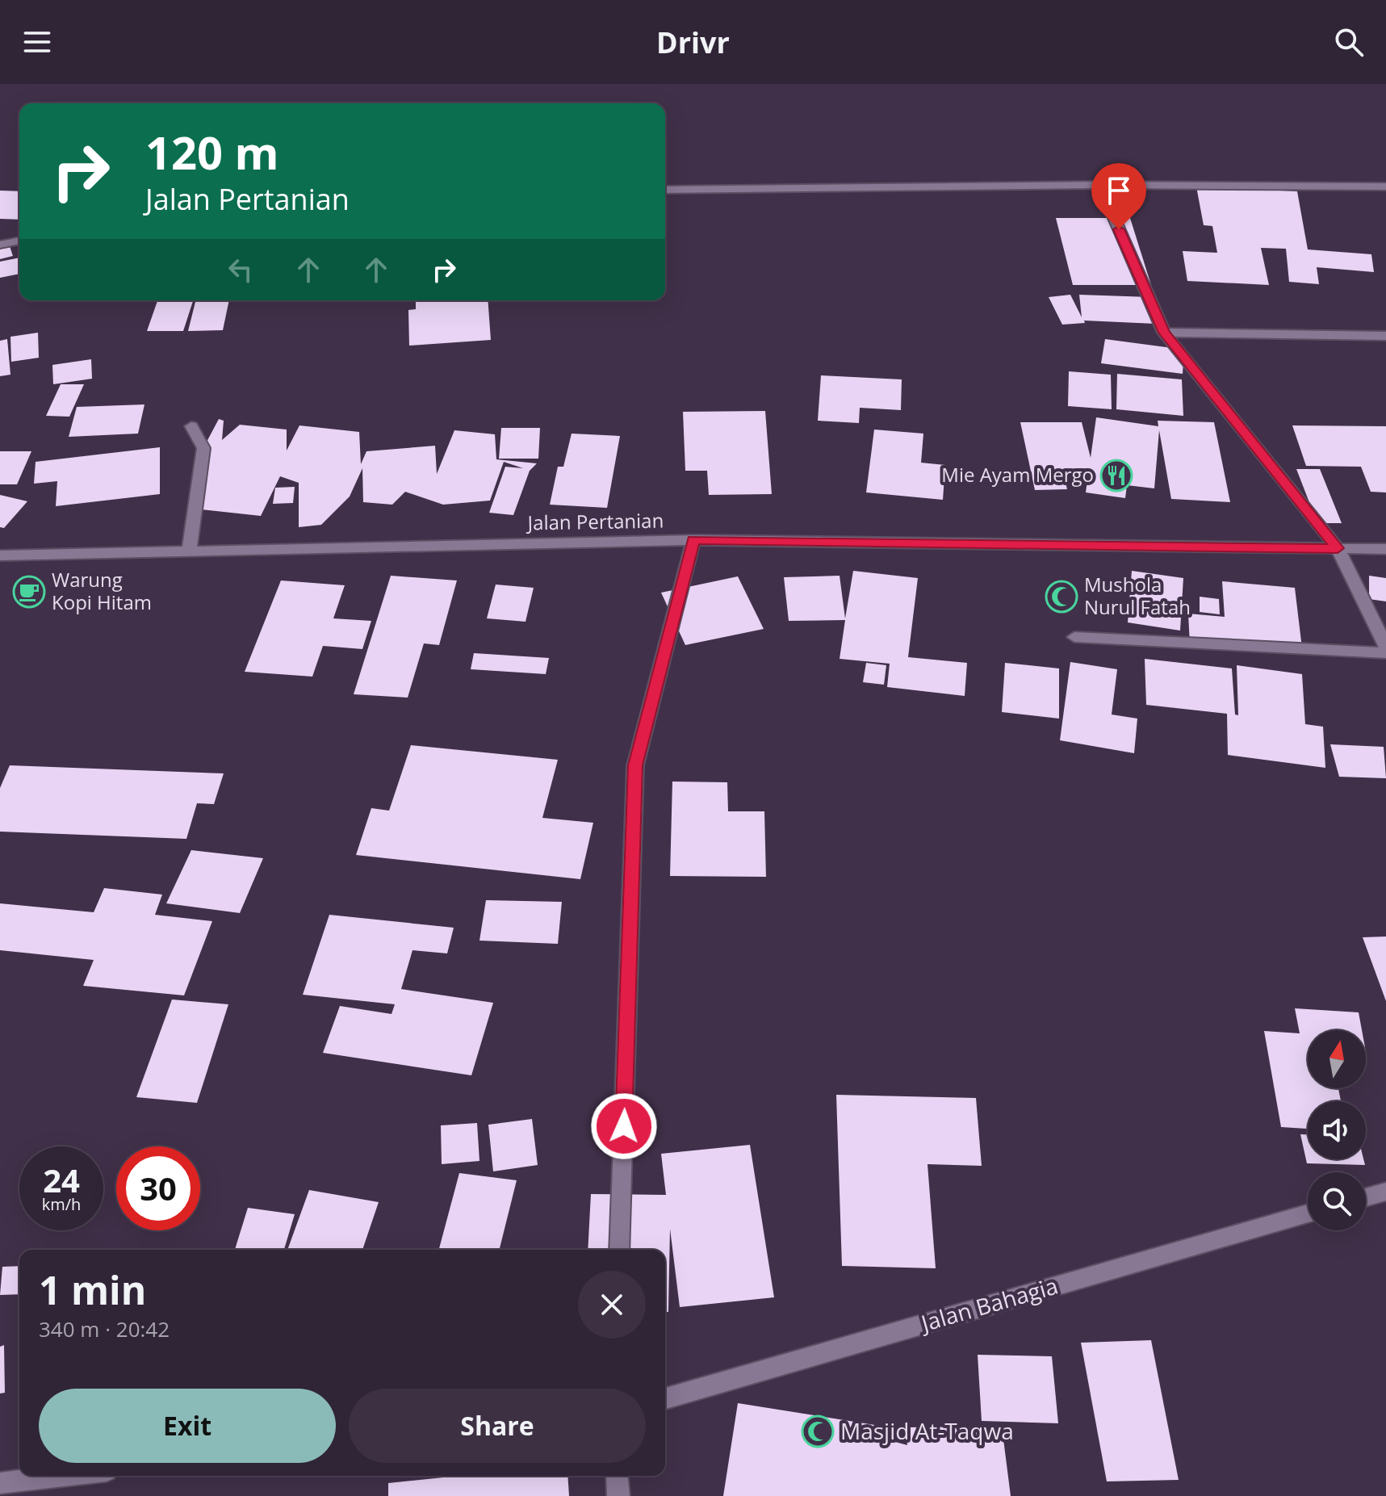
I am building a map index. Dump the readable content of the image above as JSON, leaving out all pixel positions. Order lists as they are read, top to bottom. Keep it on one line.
{"streets":{"street":["Jalan Pertanian","Jalan Bahagia"]},"places":{"restaurant":["Mie Ayam Mergo"],"cafe":["Warung Kopi Hitam"],"mosque":["Mushola Nurul Fatah","Masjid At-Taqwa"]},"north":"top","page":{"header":"Drivr","turn":["120 m","Jalan Pertanian"],"speed":"24 km/h","limit":"30","heading":["1 min","340 m · 20:42"],"buttons":["Exit","Share"]}}
